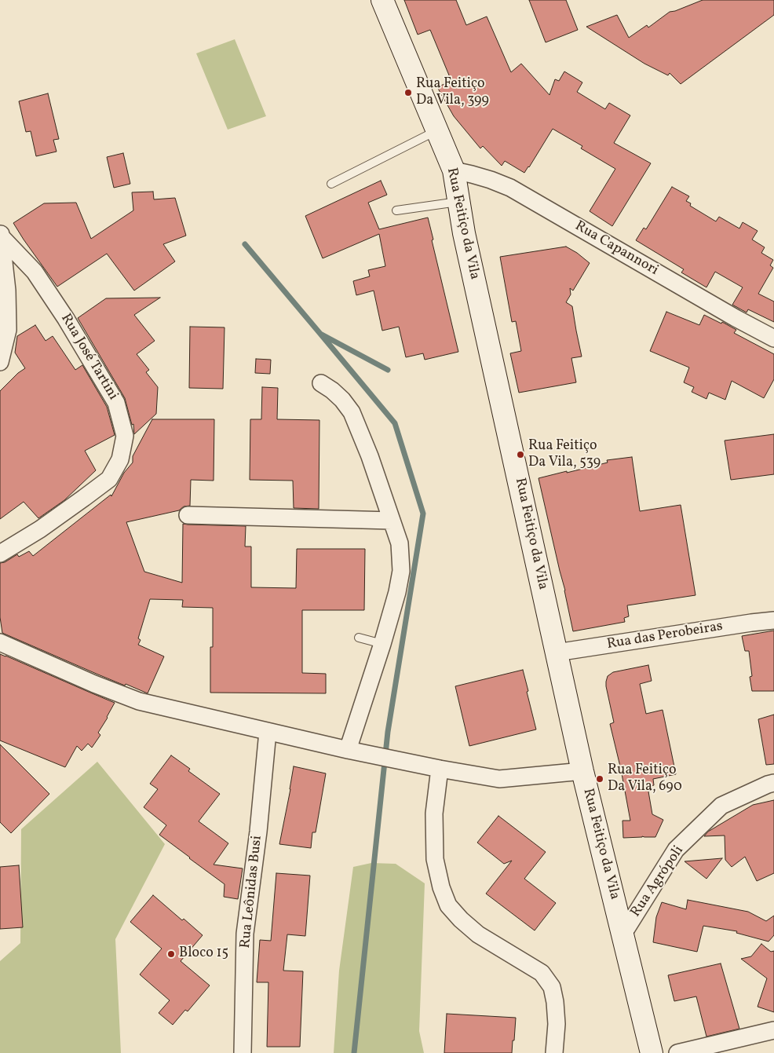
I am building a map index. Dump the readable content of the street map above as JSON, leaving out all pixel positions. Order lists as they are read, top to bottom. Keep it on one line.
{"streets":{"street":["Rua Feitiço da Vila","Rua Capannori","Rua José Tartini","Rua das Perobeiras","Rua Agrópoli","Rua Leônidas Busi"]},"crossings":[["Rua Feitiço da Vila","Rua Capannori"],["Rua Feitiço da Vila","Rua das Perobeiras"],["Rua Feitiço da Vila","Rua Agrópoli"]],"places":["Rua Feitiço Da Vila, 399","Rua Feitiço Da Vila, 539","Rua Feitiço Da Vila, 690","Bloco 15"]}
